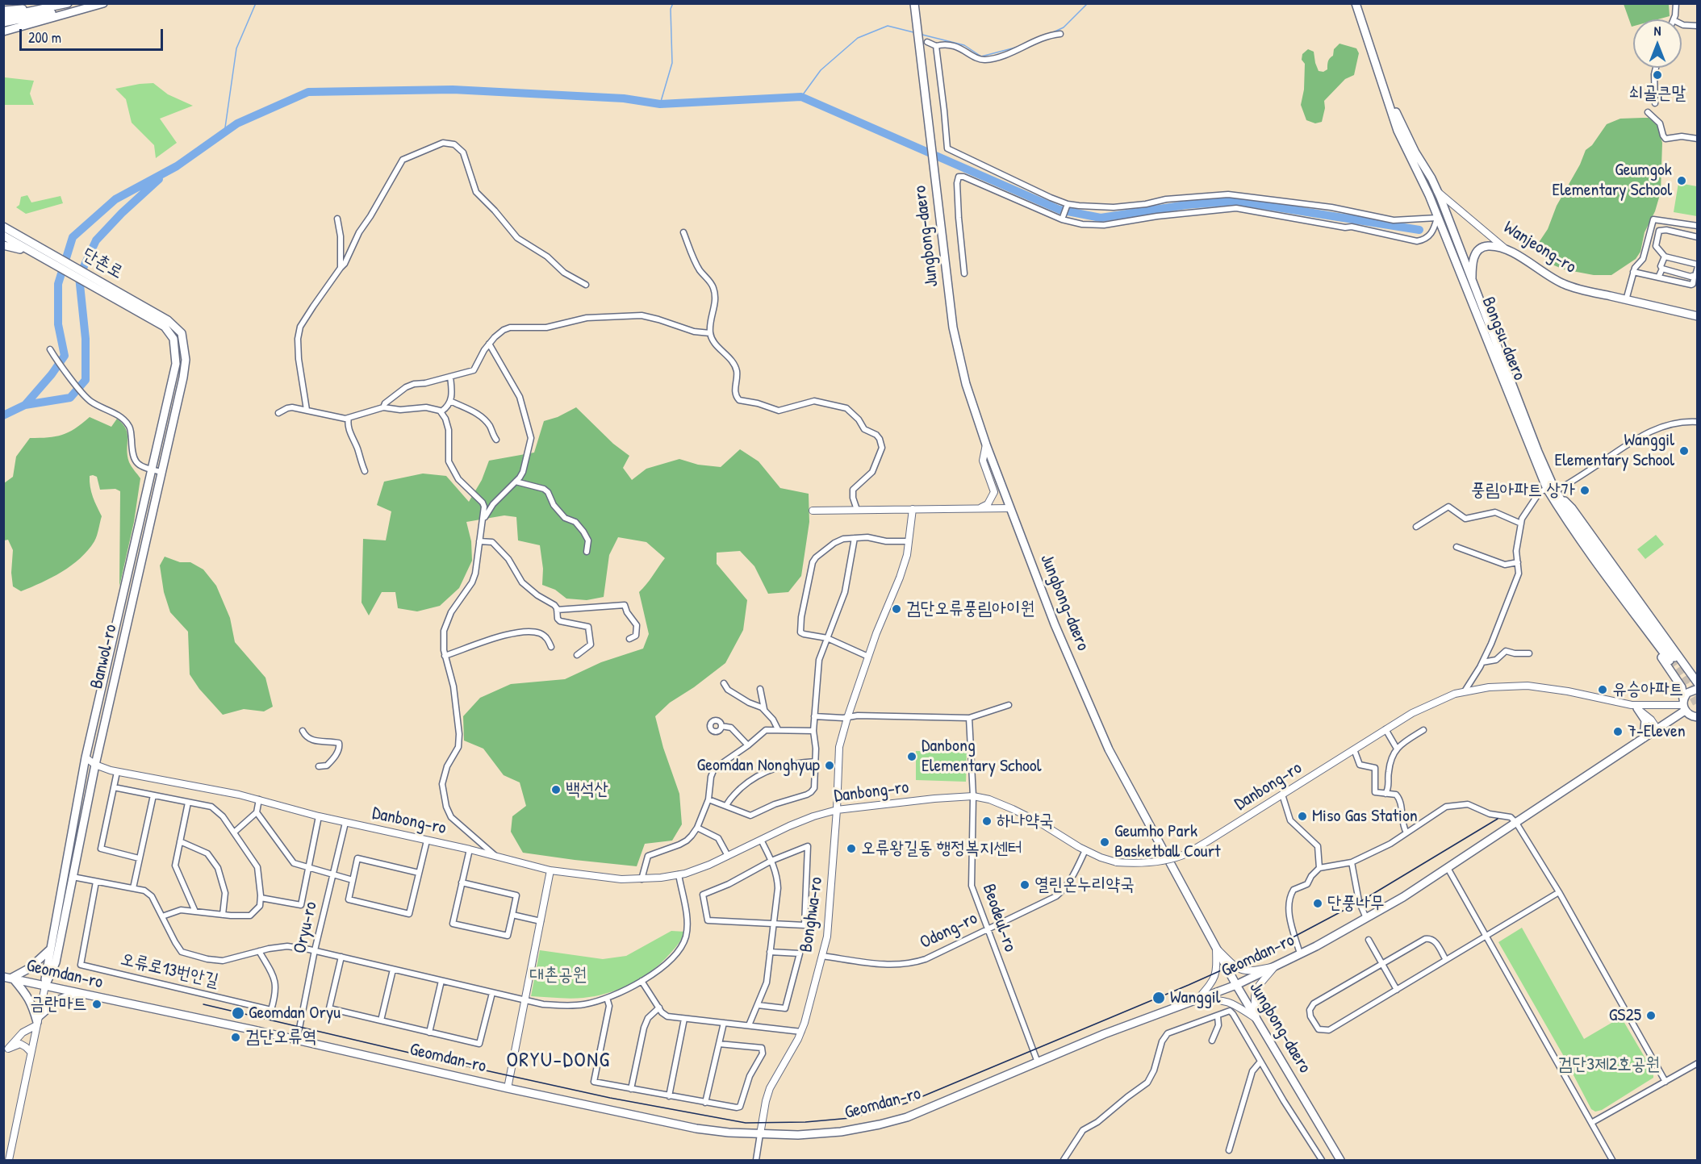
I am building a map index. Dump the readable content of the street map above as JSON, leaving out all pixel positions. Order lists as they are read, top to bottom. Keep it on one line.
{"streets":{"main road":["Jungbong-daero","Wanjeong-ro","단촌로","Bongsu-daero","Banwol-ro","Geomdan-ro"],"street":["Danbong-ro","Bonghwa-ro","Beodeul-ro","Oryu-ro","Odong-ro","오류로13번안길"]},"crossings":[["Jungbong-daero","Geomdan-ro"],["Wanjeong-ro","Bongsu-daero"],["단촌로","Banwol-ro"],["Banwol-ro","Danbong-ro"],["Banwol-ro","Geomdan-ro"],["Danbong-ro","Bonghwa-ro"],["Danbong-ro","Beodeul-ro"],["Danbong-ro","Oryu-ro"],["Danbong-ro","Odong-ro"],["Danbong-ro","Geomdan-ro"],["Bonghwa-ro","Odong-ro"],["Bonghwa-ro","Geomdan-ro"],["Beodeul-ro","Odong-ro"],["Beodeul-ro","Geomdan-ro"],["Oryu-ro","Geomdan-ro"]],"districts":["ORYU-DONG"],"parks":["대촌공원","검단3제2호공원"],"places":["쇠골큰말","Geumgok Elementary School","Wanggil Elementary School","풍림아파트 상가","검단오류풍림아이원","유승아파트","7-Eleven","Danbong Elementary School","Geomdan Nonghyup","백석산","Miso Gas Station","하나약국","Geumho Park Basketball Court","오류왕길동 행정복지센터","열린온누리약국","단풍나무","Wanggil","금란마트","Geomdan Oryu","GS25","검단오류역"],"scale_bar":"200 m","north":"top"}
